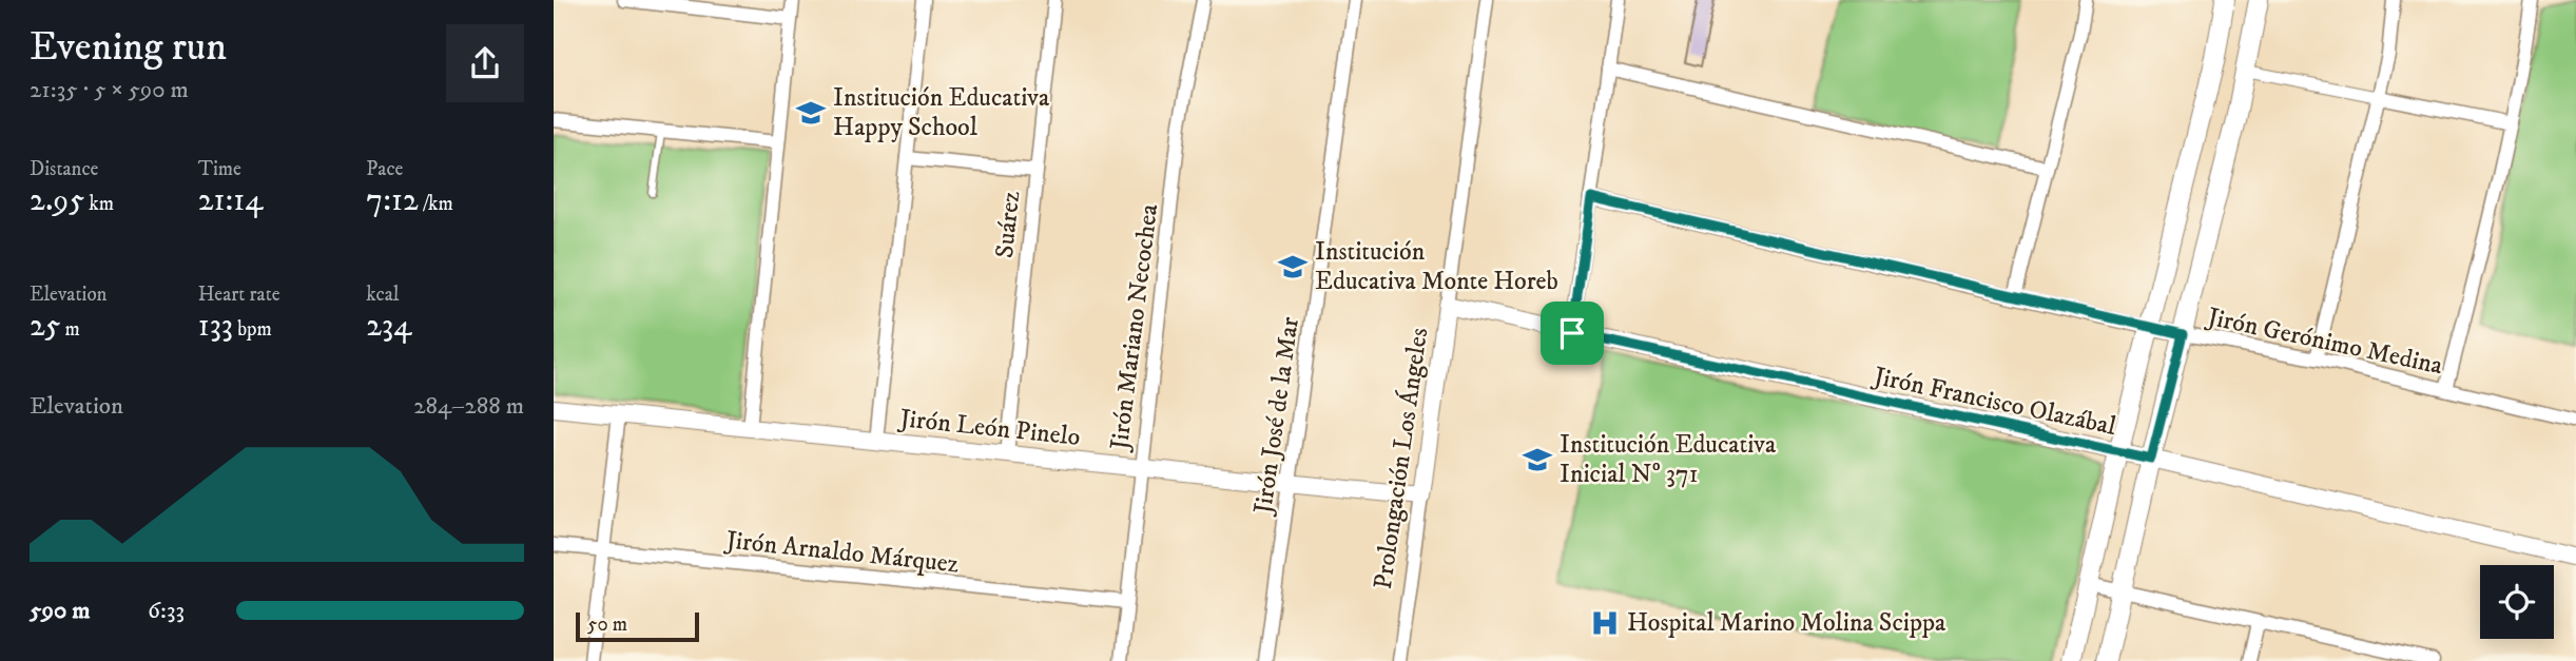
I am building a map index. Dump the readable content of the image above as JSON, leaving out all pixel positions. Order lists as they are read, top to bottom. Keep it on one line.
{"streets":{"street":["Suárez","Jirón Mariano Necochea","Jirón Gerónimo Medina","Jirón Francisco Olazábal","Jirón José de la Mar","Jirón León Pinelo","Prolongación Los Ángeles","Jirón Arnaldo Márquez"]},"crossings":[["Suárez","Jirón León Pinelo"],["Jirón Mariano Necochea","Jirón León Pinelo"],["Jirón Mariano Necochea","Jirón Arnaldo Márquez"],["Jirón Francisco Olazábal","Prolongación Los Ángeles"],["Jirón José de la Mar","Jirón León Pinelo"],["Jirón León Pinelo","Prolongación Los Ángeles"]],"places":{"school or university":["Institución Educativa Happy School","Institución Educativa Monte Horeb","Institución Educativa Inicial Nº 371"],"hospital":["Hospital Marino Molina Scippa"]},"scale_bar":"50 m","page":{"heading":["Evening run","21:35 · 5 × 590 m"],"stats":[["Distance","2.95 km"],["Time","21:14"],["Pace","7:12 /km"],["Elevation","25 m"],["Heart rate","133 bpm"],["kcal","234"]],"chart":["Elevation","284–288 m"],"list":[{"name":"590 m","note":"6:33"}],"scale":"50 m"}}
